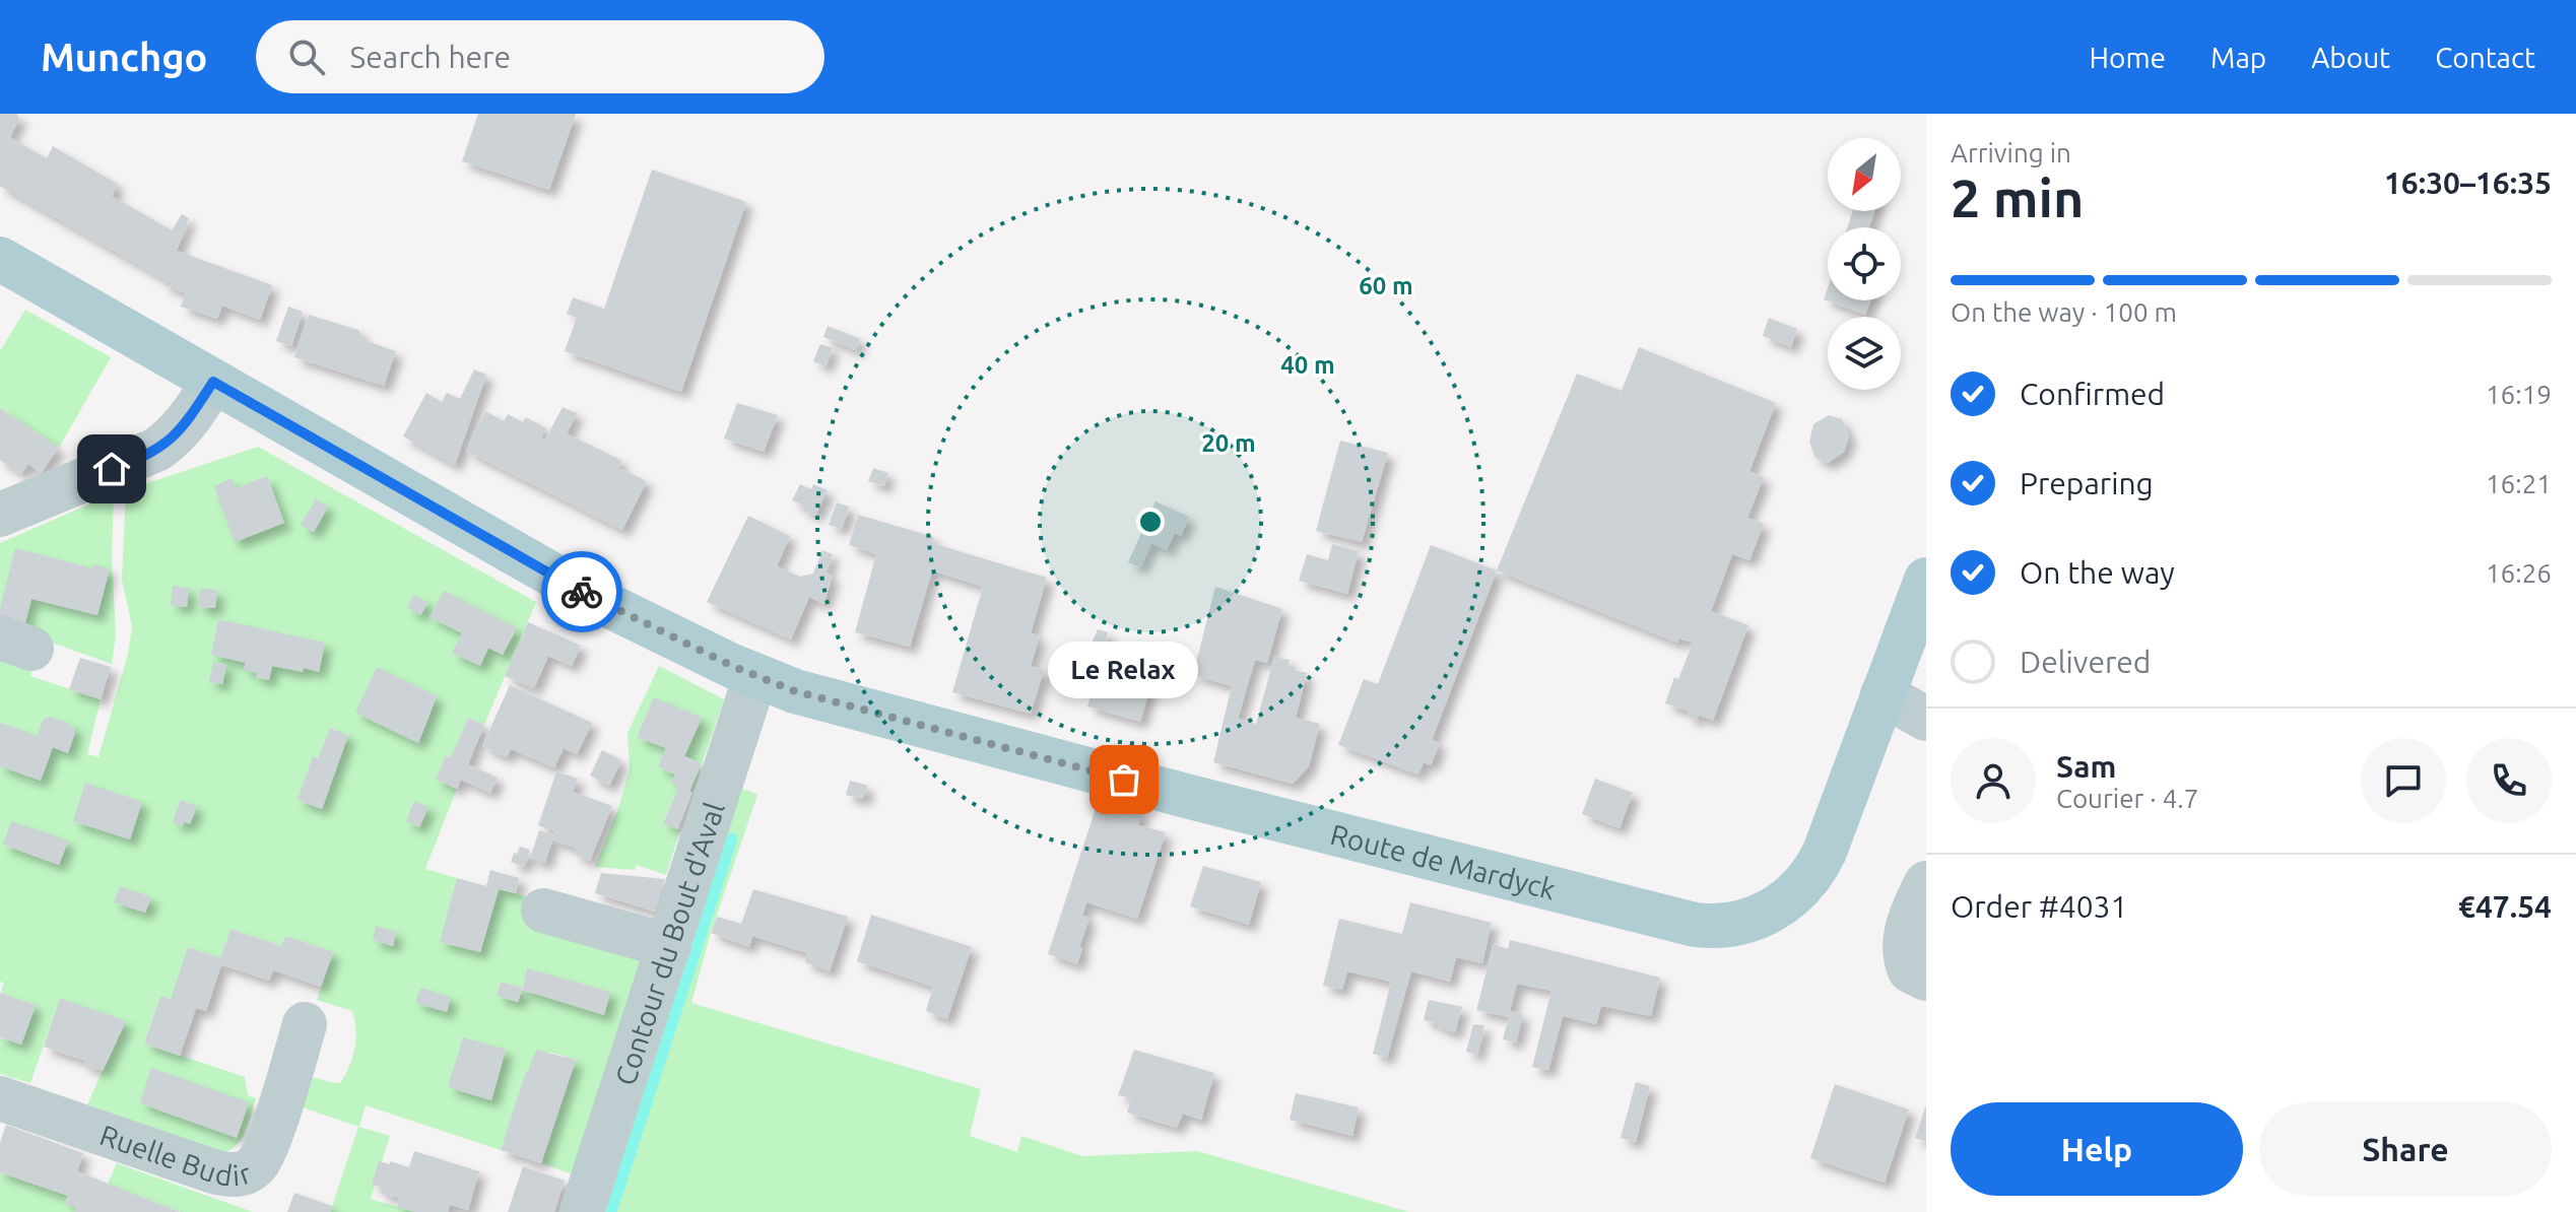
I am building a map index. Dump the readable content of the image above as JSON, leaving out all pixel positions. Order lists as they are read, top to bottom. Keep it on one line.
{"streets":{"main road":["Route de Mardyck"],"street":["Contour du Bout d'Aval","Ruelle Budir"]},"crossings":[["Route de Mardyck","Contour du Bout d'Aval"]],"places":["Le Relax"],"north":"bottom left","page":{"header":"Munchgo","search":"Search here","nav":["Home","Map","About","Contact"],"heading":["2 min","Arriving in","16:30–16:35"],"panel":["Sam","Courier · 4.7","Order #4031","€47.54"],"bar":"On the way · 100 m","list":[["Confirmed","16:19"],["Preparing","16:21"],["On the way","16:26"],"Delivered"],"bubble":"Le Relax","buttons":["Help","Share"]},"rings":["60 m","40 m","20 m"]}
